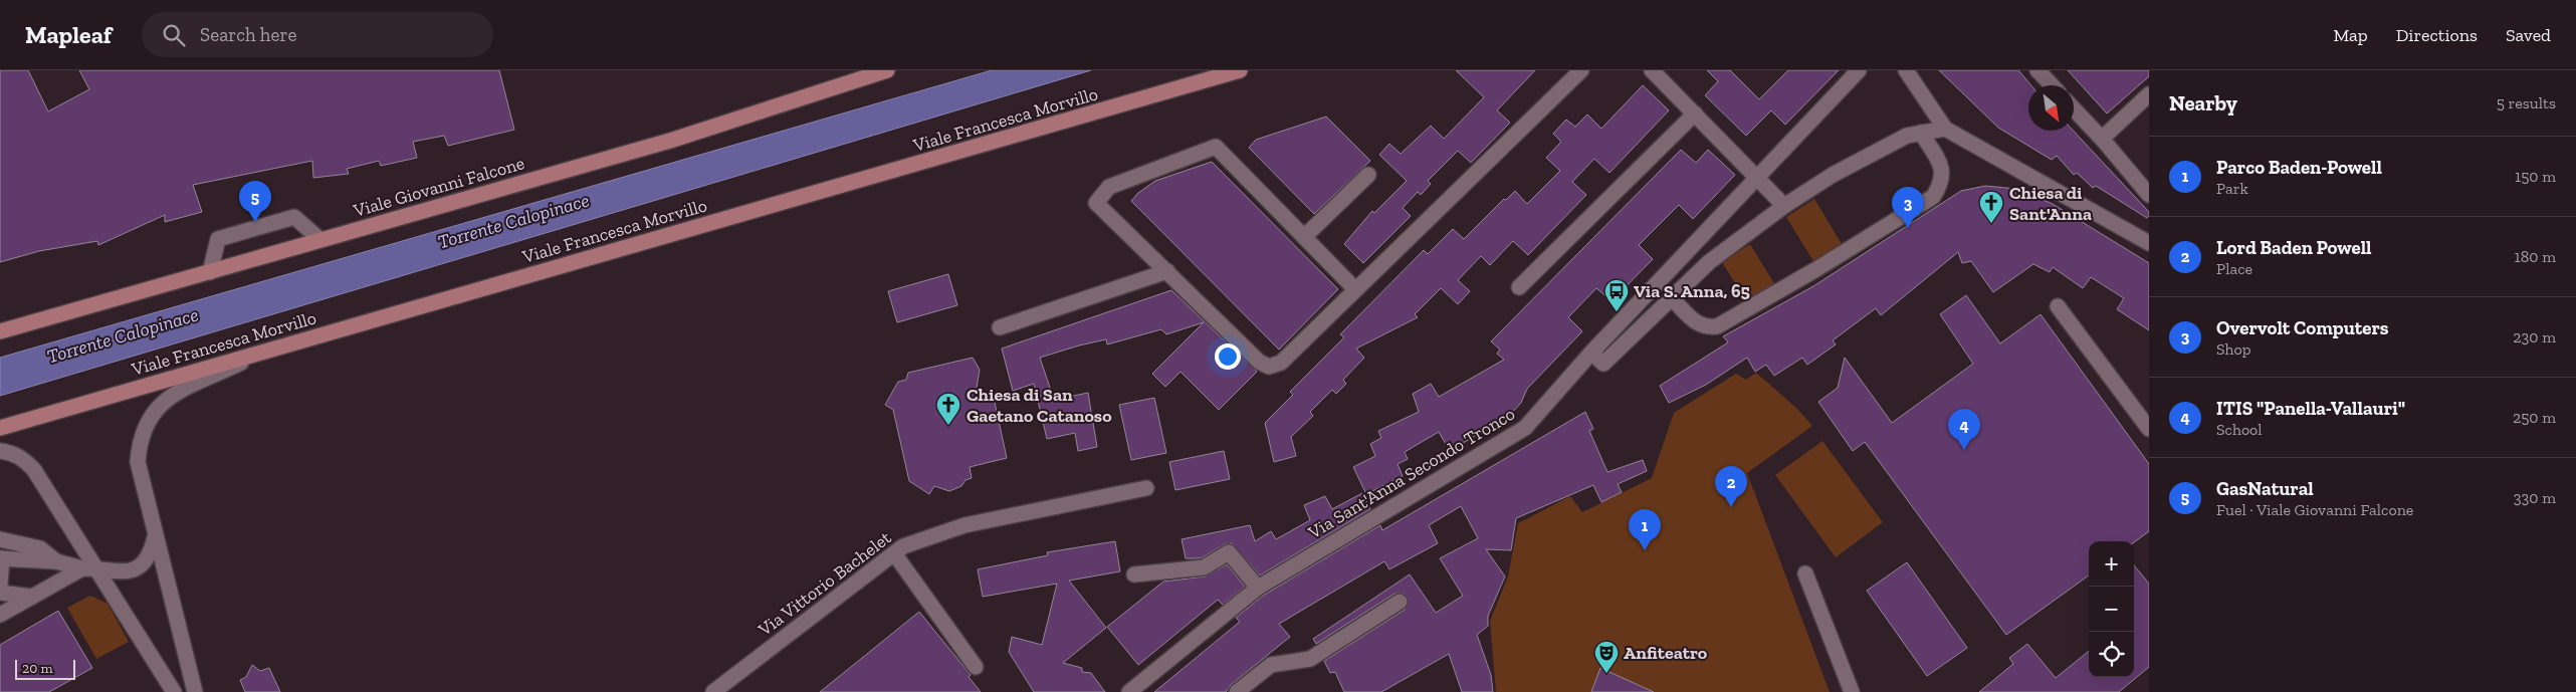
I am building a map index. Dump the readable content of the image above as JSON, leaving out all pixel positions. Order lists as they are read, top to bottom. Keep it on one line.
{"streets":{"main road":["Viale Francesca Morvillo","Viale Giovanni Falcone"],"street":["Via Sant'Anna Secondo Tronco","Via Vittorio Bachelet"]},"water":["Torrente Calopinace"],"places":{"church":["Chiesa di Sant'Anna","Chiesa di San Gaetano Catanoso"],"bus stop":["Via S. Anna, 65"],"theatre":["Anfiteatro"]},"scale_bar":"20 m","north":"bottom right","page":{"header":"Mapleaf","search":"Search here","nav":["Map","Directions","Saved"],"heading":["Nearby","5 results"],"list":[{"mark":"1","name":"Parco Baden-Powell","note":"Park","value":"150 m"},{"mark":"2","name":"Lord Baden Powell","note":"Place","value":"180 m"},{"mark":"3","name":"Overvolt Computers","note":"Shop","value":"230 m"},{"mark":"4","name":"ITIS \"Panella-Vallauri\"","note":"School","value":"250 m"},{"mark":"5","name":"GasNatural","note":"Fuel · Viale Giovanni Falcone","value":"330 m"}],"pins":["5","3","4","2","1"],"map_buttons":["+","−"],"scale":"20 m"}}
